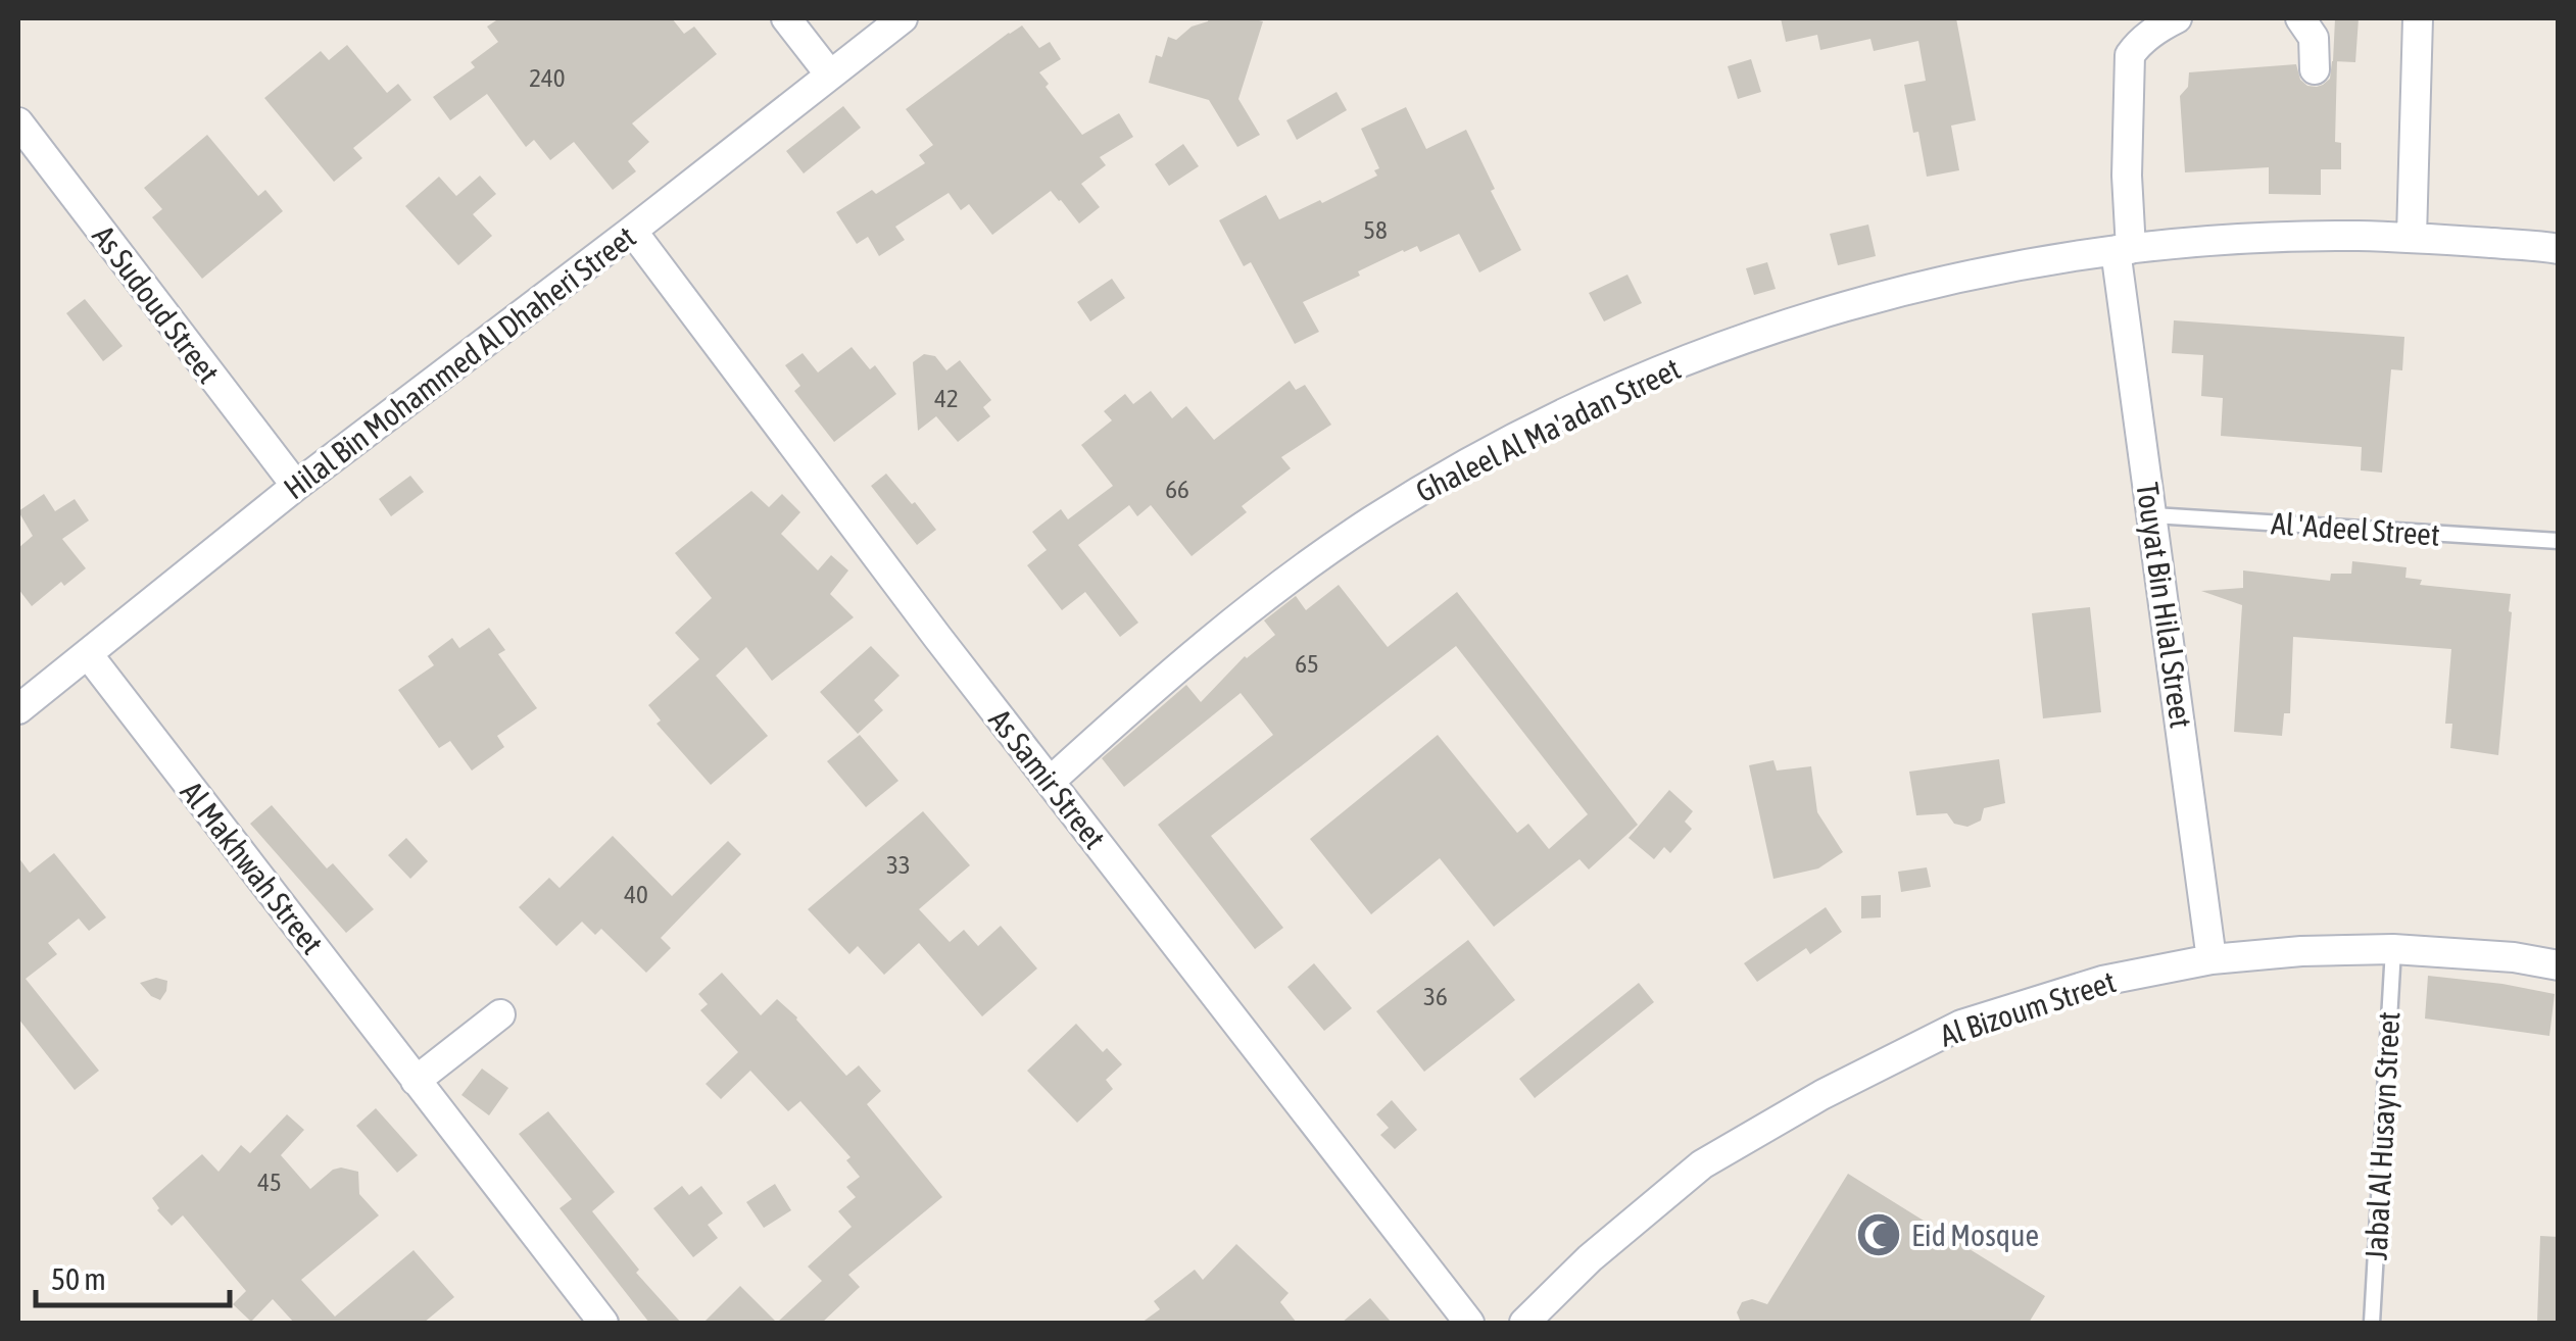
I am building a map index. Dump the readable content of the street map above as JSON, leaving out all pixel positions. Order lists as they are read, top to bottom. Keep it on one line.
{"streets":{"street":["As Sudoud Street","Hilal Bin Mohammed Al Dhaheri Street","Ghaleel Al Ma'adan Street","Touyat Bin Hilal Street","As Samir Street","Al Makhwah Street","Al Bizoum Street"],"lane":["Al 'Adeel Street","Jabal Al Husayn Street"]},"crossings":[["As Sudoud Street","Hilal Bin Mohammed Al Dhaheri Street"],["Hilal Bin Mohammed Al Dhaheri Street","As Samir Street"],["Hilal Bin Mohammed Al Dhaheri Street","Al Makhwah Street"],["Ghaleel Al Ma'adan Street","Touyat Bin Hilal Street"],["Ghaleel Al Ma'adan Street","As Samir Street"],["Al 'Adeel Street","Touyat Bin Hilal Street"],["Touyat Bin Hilal Street","Al Bizoum Street"],["Al Bizoum Street","Jabal Al Husayn Street"]],"places":{"mosque":["Eid Mosque"]},"house_numbers":["240","58","42","66","65","33","40","36","45"],"scale_bar":"50 m"}
